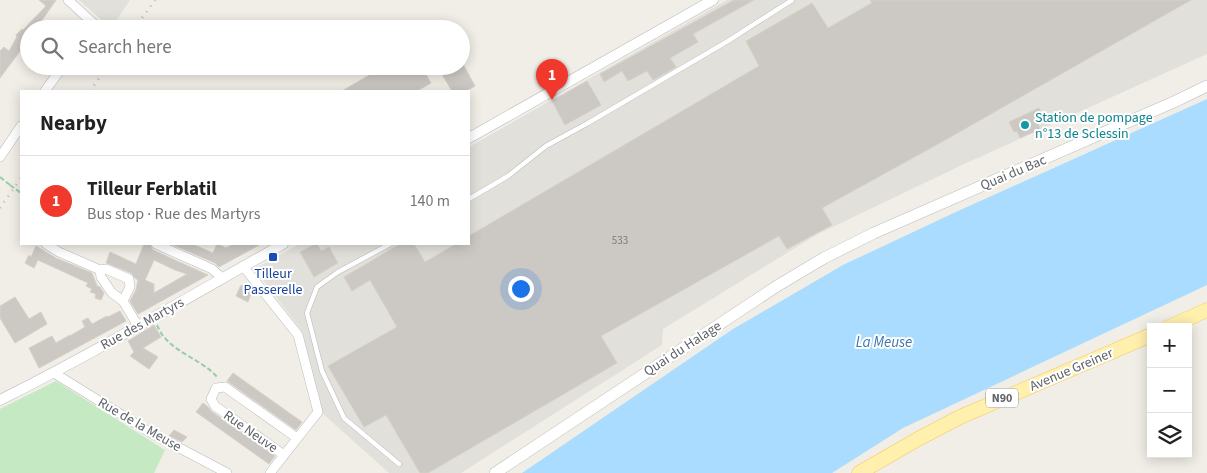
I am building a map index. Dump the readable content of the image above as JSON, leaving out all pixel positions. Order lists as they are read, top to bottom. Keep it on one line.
{"streets":{"main road":["Quai du Bac","Quai du Halage","Avenue Greiner","N90"],"street":["Rue des Martyrs","Rue de la Meuse","Rue Neuve"]},"crossings":[["Quai du Bac","Quai du Halage"],["Rue des Martyrs","Rue de la Meuse"]],"water":["La Meuse"],"places":{"other":["Station de pompage n°13 de Sclessin"],"transit":["Tilleur Passerelle"]},"house_numbers":["533"],"page":{"search":"Search here","pins":"1","heading":"Nearby","list":[{"mark":"1","name":"Tilleur Ferblatil","note":"Bus stop · Rue des Martyrs","value":"140 m"}],"map_buttons":["+","−"]}}
